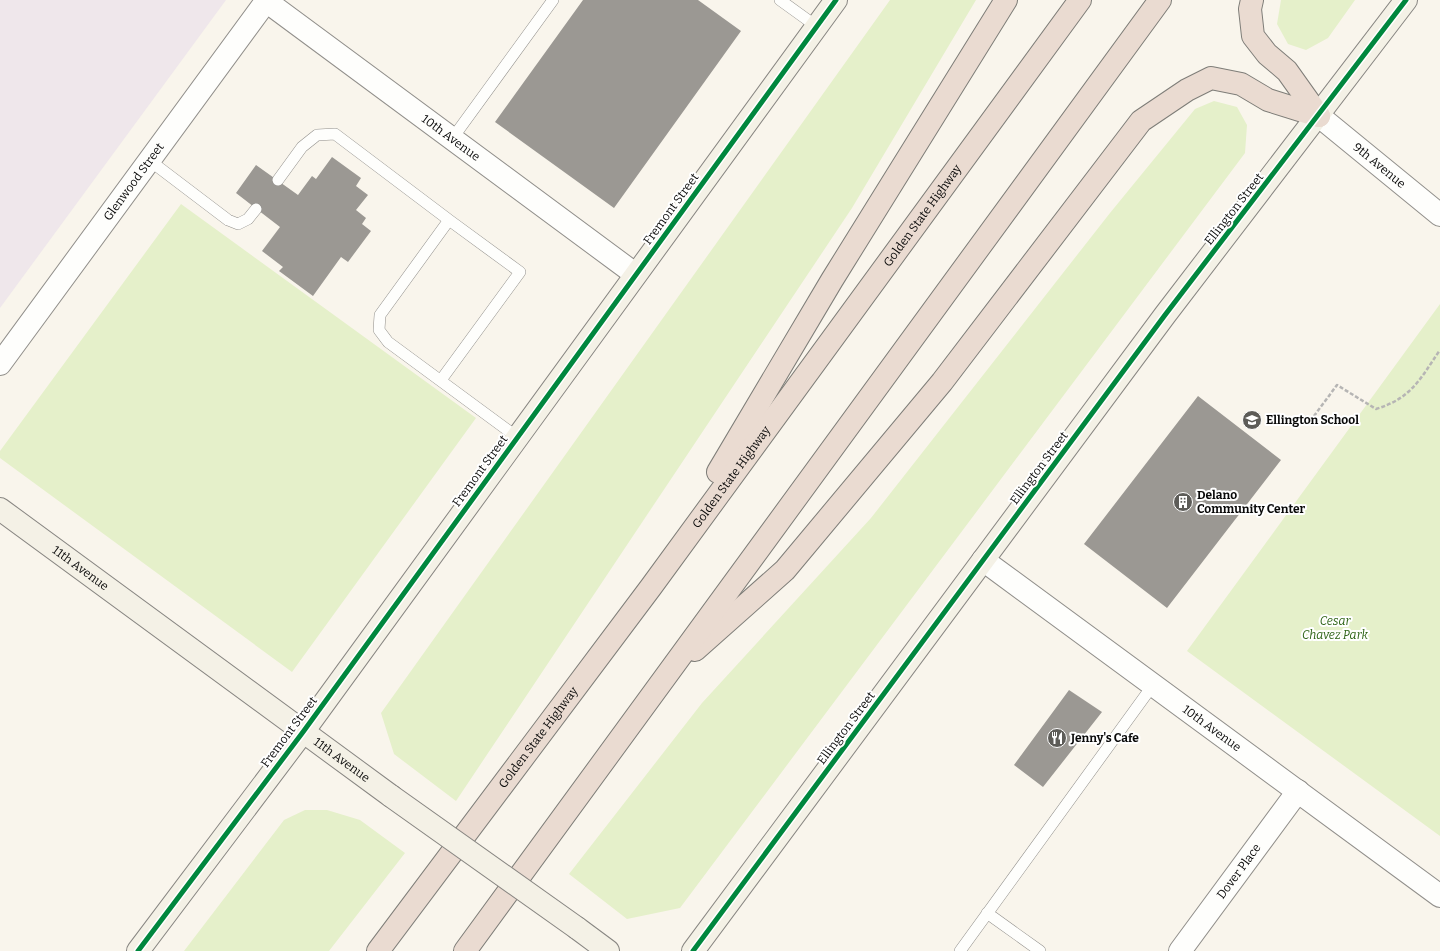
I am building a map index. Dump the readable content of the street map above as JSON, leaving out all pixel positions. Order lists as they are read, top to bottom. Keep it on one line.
{"streets":{"highway":["Golden State Highway"],"street":["10th Avenue","9th Avenue","Glenwood Street","Fremont Street","Ellington Street","11th Avenue","Dover Place"]},"crossings":[["10th Avenue","Glenwood Street"],["10th Avenue","Fremont Street"],["10th Avenue","Ellington Street"],["10th Avenue","Dover Place"],["9th Avenue","Ellington Street"],["Fremont Street","11th Avenue"]],"parks":["Cesar Chavez Park"],"places":{"school or university":["Ellington School"],"building":["Delano Community Center"],"restaurant":["Jenny's Cafe"]}}
